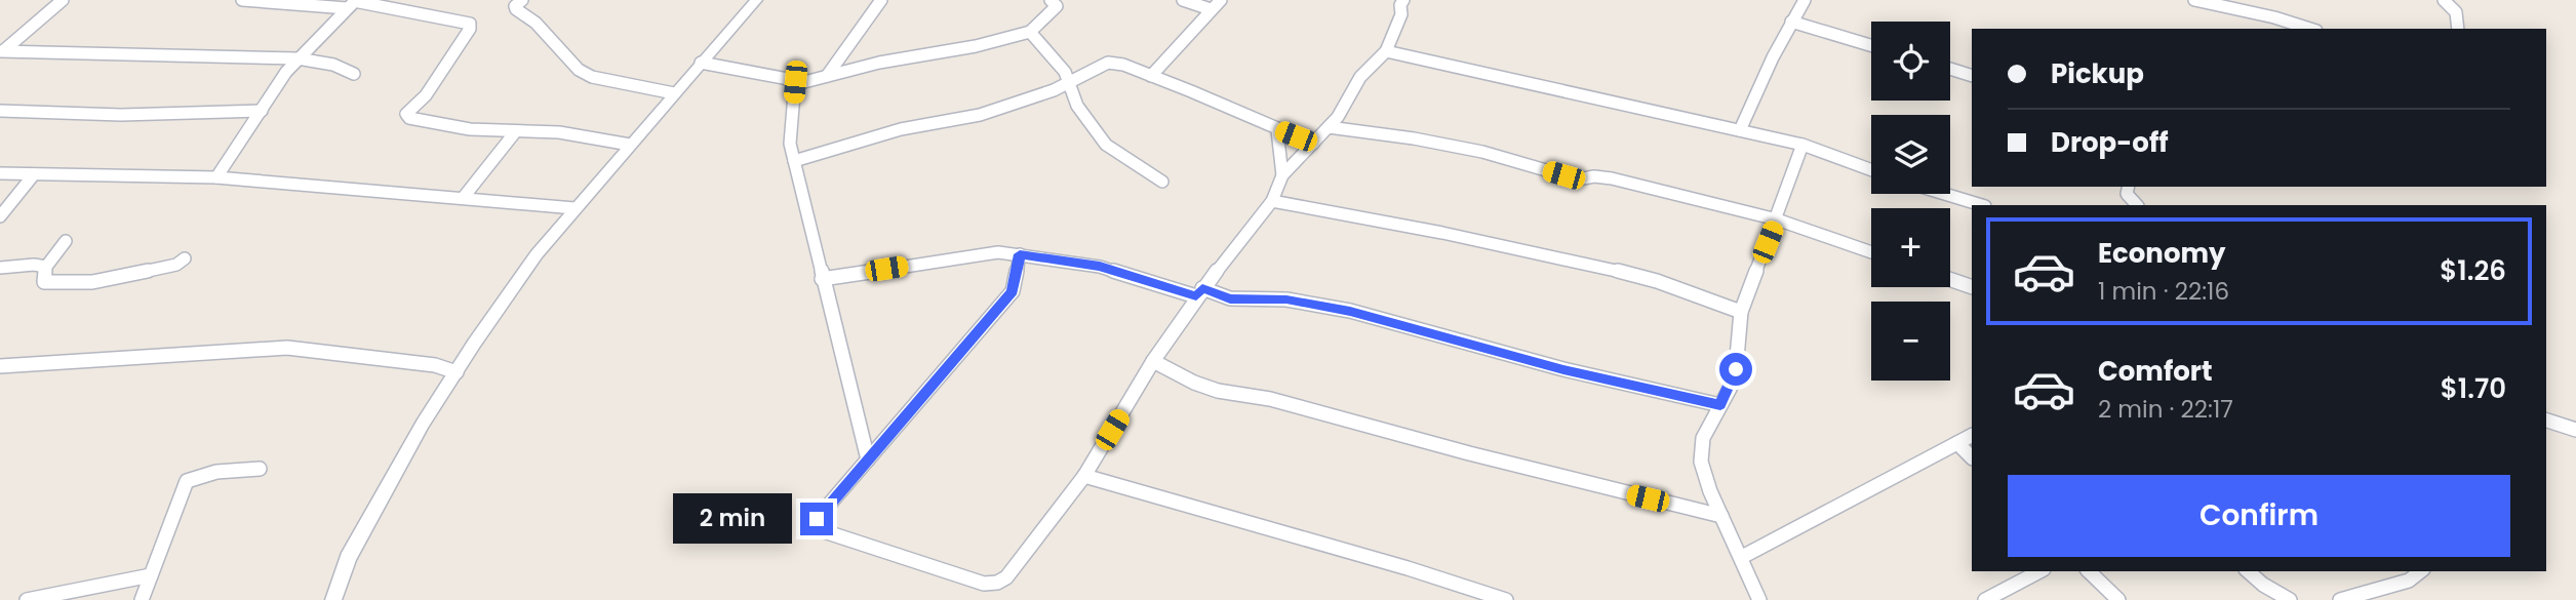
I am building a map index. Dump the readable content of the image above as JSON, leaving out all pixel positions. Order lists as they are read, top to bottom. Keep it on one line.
{"page":{"map_buttons":["+","−"],"banner":["Pickup","Drop-off"],"list":[{"name":"Economy","note":"1 min · 22:16","value":"$1.26"},{"name":"Comfort","note":"2 min · 22:17","value":"$1.70"}],"buttons":"Confirm","bubble":"2 min"}}
